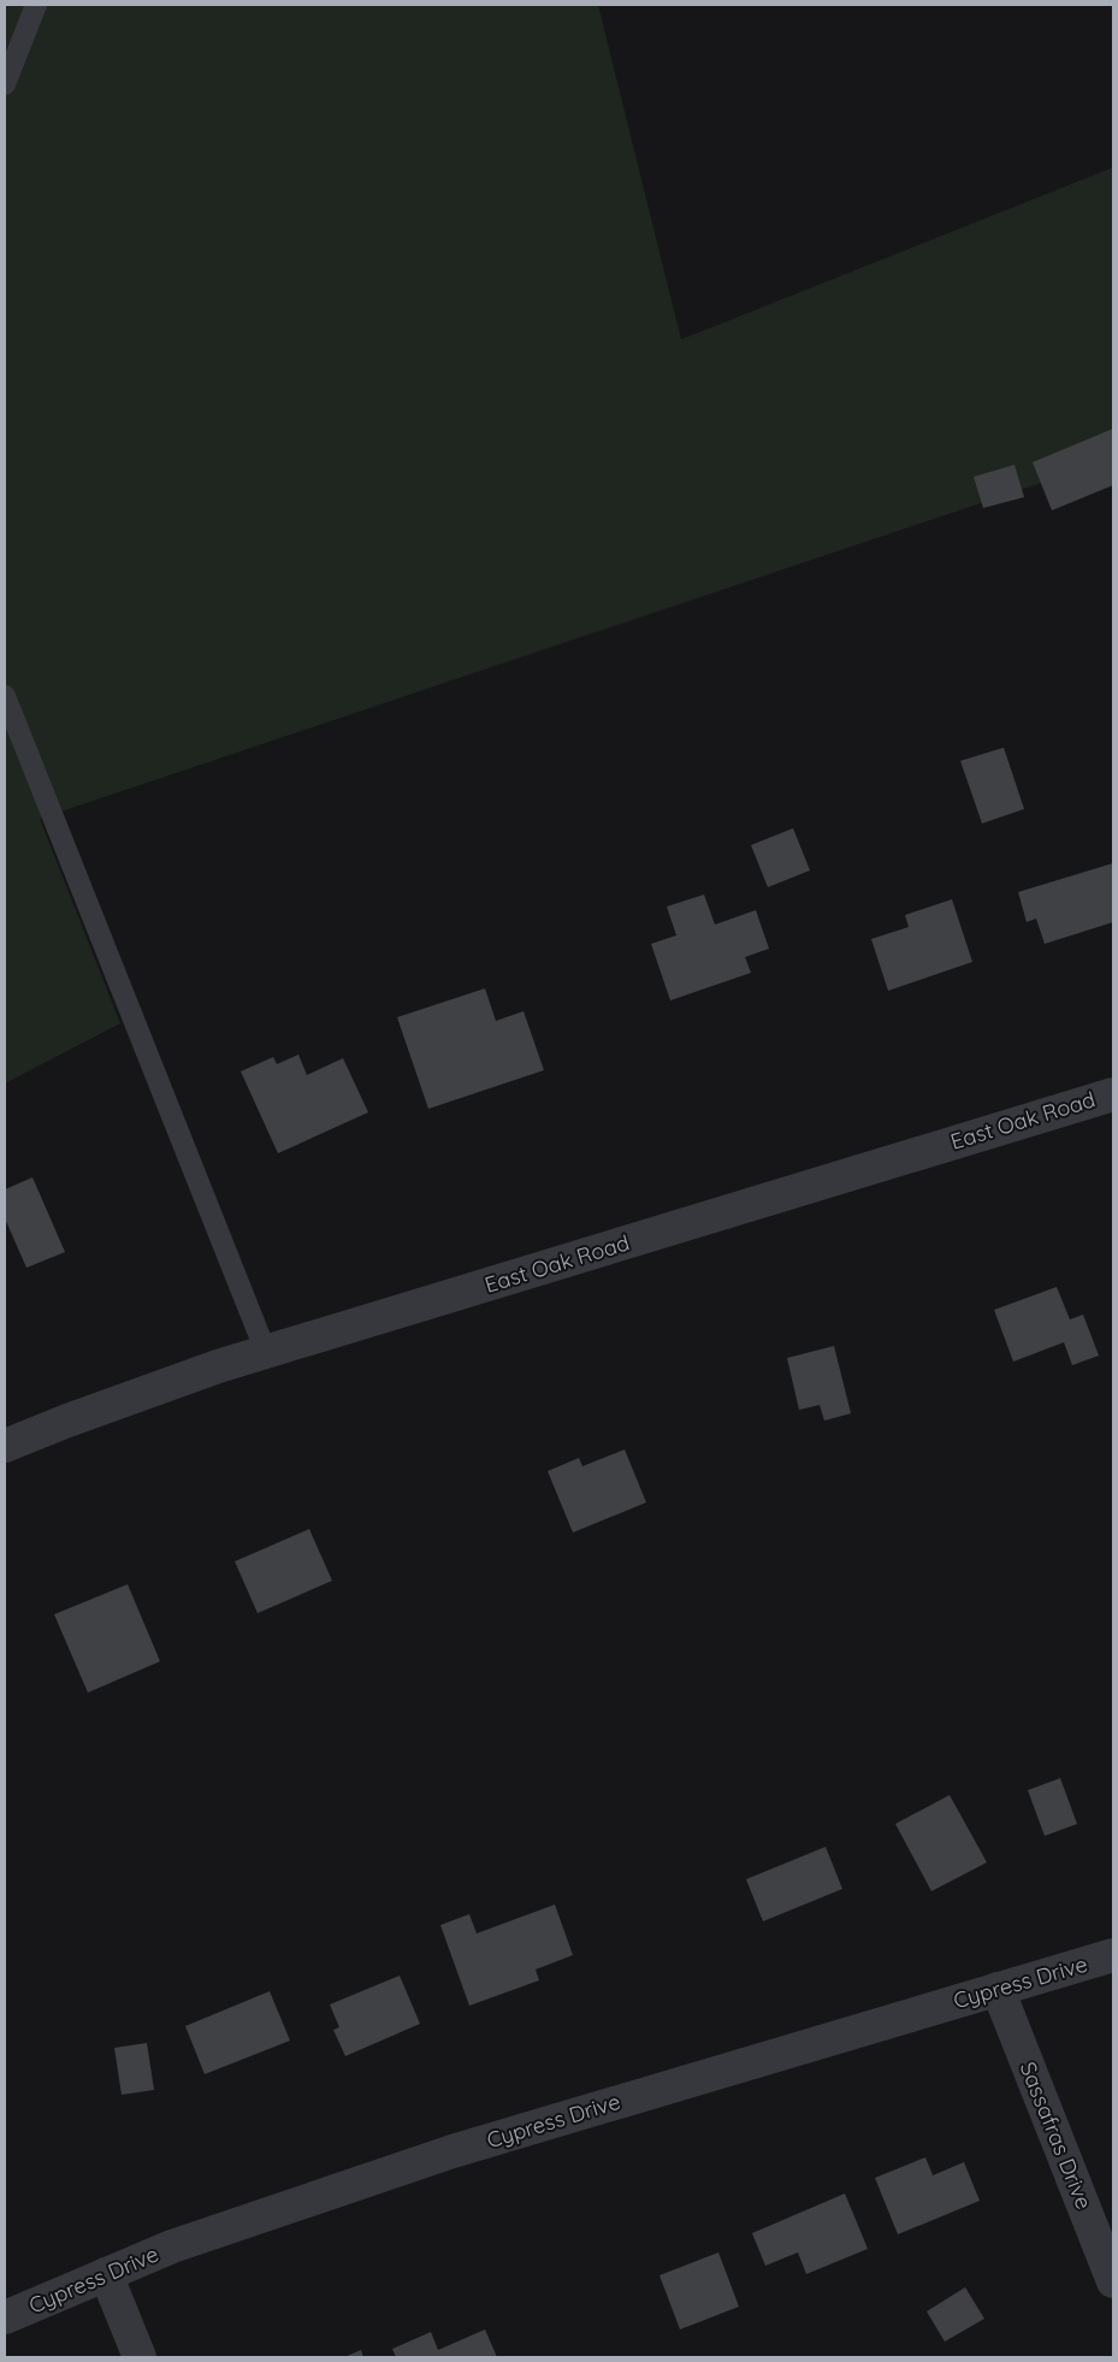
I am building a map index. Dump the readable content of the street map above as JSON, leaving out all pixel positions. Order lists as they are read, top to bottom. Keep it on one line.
{"streets":{"street":["East Oak Road","Cypress Drive","Sassafras Drive"]},"crossings":[["Cypress Drive","Sassafras Drive"]]}
